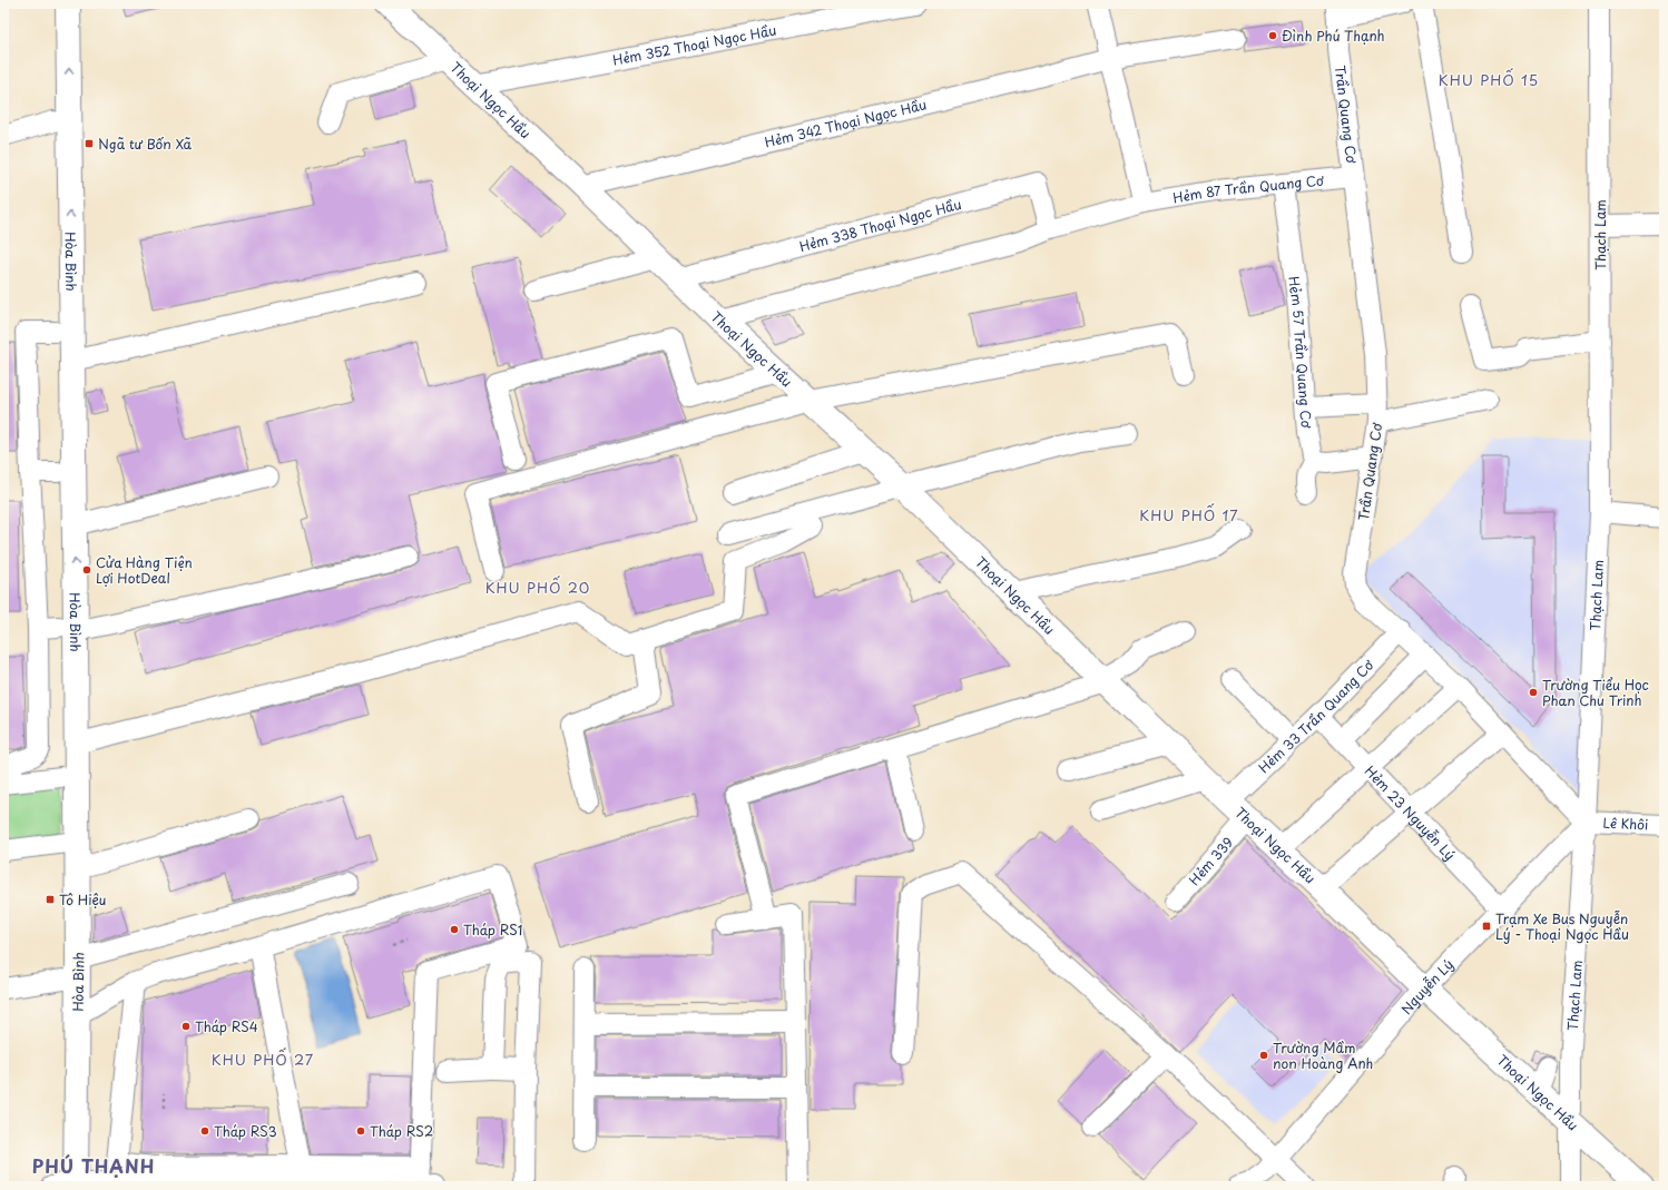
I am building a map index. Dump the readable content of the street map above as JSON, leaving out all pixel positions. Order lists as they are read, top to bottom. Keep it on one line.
{"streets":{"main road":["Thoại Ngọc Hầu","Hòa Bình"],"street":["Hẻm 352 Thoại Ngọc Hầu","Trần Quang Cơ","Hẻm 342 Thoại Ngọc Hầu","Hẻm 87 Trần Quang Cơ","Hẻm 338 Thoại Ngọc Hầu","Thạch Lam","Hẻm 57 Trần Quang Cơ","Hẻm 33 Trần Quang Cơ","Hẻm 23 Nguyễn Lý","Lê Khôi","Hẻm 339","Nguyễn Lý"]},"crossings":[["Hẻm 352 Thoại Ngọc Hầu","Thoại Ngọc Hầu"],["Thoại Ngọc Hầu","Hẻm 342 Thoại Ngọc Hầu"],["Thoại Ngọc Hầu","Hẻm 87 Trần Quang Cơ"],["Thoại Ngọc Hầu","Hẻm 338 Thoại Ngọc Hầu"],["Thoại Ngọc Hầu","Thạch Lam"],["Thoại Ngọc Hầu","Hẻm 33 Trần Quang Cơ"],["Thoại Ngọc Hầu","Hẻm 339"],["Thoại Ngọc Hầu","Nguyễn Lý"],["Trần Quang Cơ","Hẻm 87 Trần Quang Cơ"],["Trần Quang Cơ","Thạch Lam"],["Trần Quang Cơ","Hẻm 33 Trần Quang Cơ"],["Trần Quang Cơ","Lê Khôi"],["Trần Quang Cơ","Nguyễn Lý"],["Hẻm 87 Trần Quang Cơ","Hẻm 338 Thoại Ngọc Hầu"],["Hẻm 87 Trần Quang Cơ","Hẻm 57 Trần Quang Cơ"],["Thạch Lam","Lê Khôi"],["Thạch Lam","Nguyễn Lý"],["Hẻm 33 Trần Quang Cơ","Hẻm 23 Nguyễn Lý"],["Hẻm 23 Nguyễn Lý","Nguyễn Lý"],["Lê Khôi","Nguyễn Lý"]],"districts":["KHU PHỐ 15","KHU PHỐ 17","KHU PHỐ 20","KHU PHỐ 27","PHÚ THẠNH"],"places":{"other":["Đình Phú Thạnh","Cửa Hàng Tiện Lợi HotDeal","Trường Tiểu Học Phan Chu Trinh","Tháp RS1","Tháp RS4","Trường Mầm non Hoàng Anh","Tháp RS3","Tháp RS2"],"transit":["Ngã tư Bốn Xã","Tô Hiệu","Trạm Xe Bus Nguyễn Lý - Thoại Ngọc Hầu"]}}
